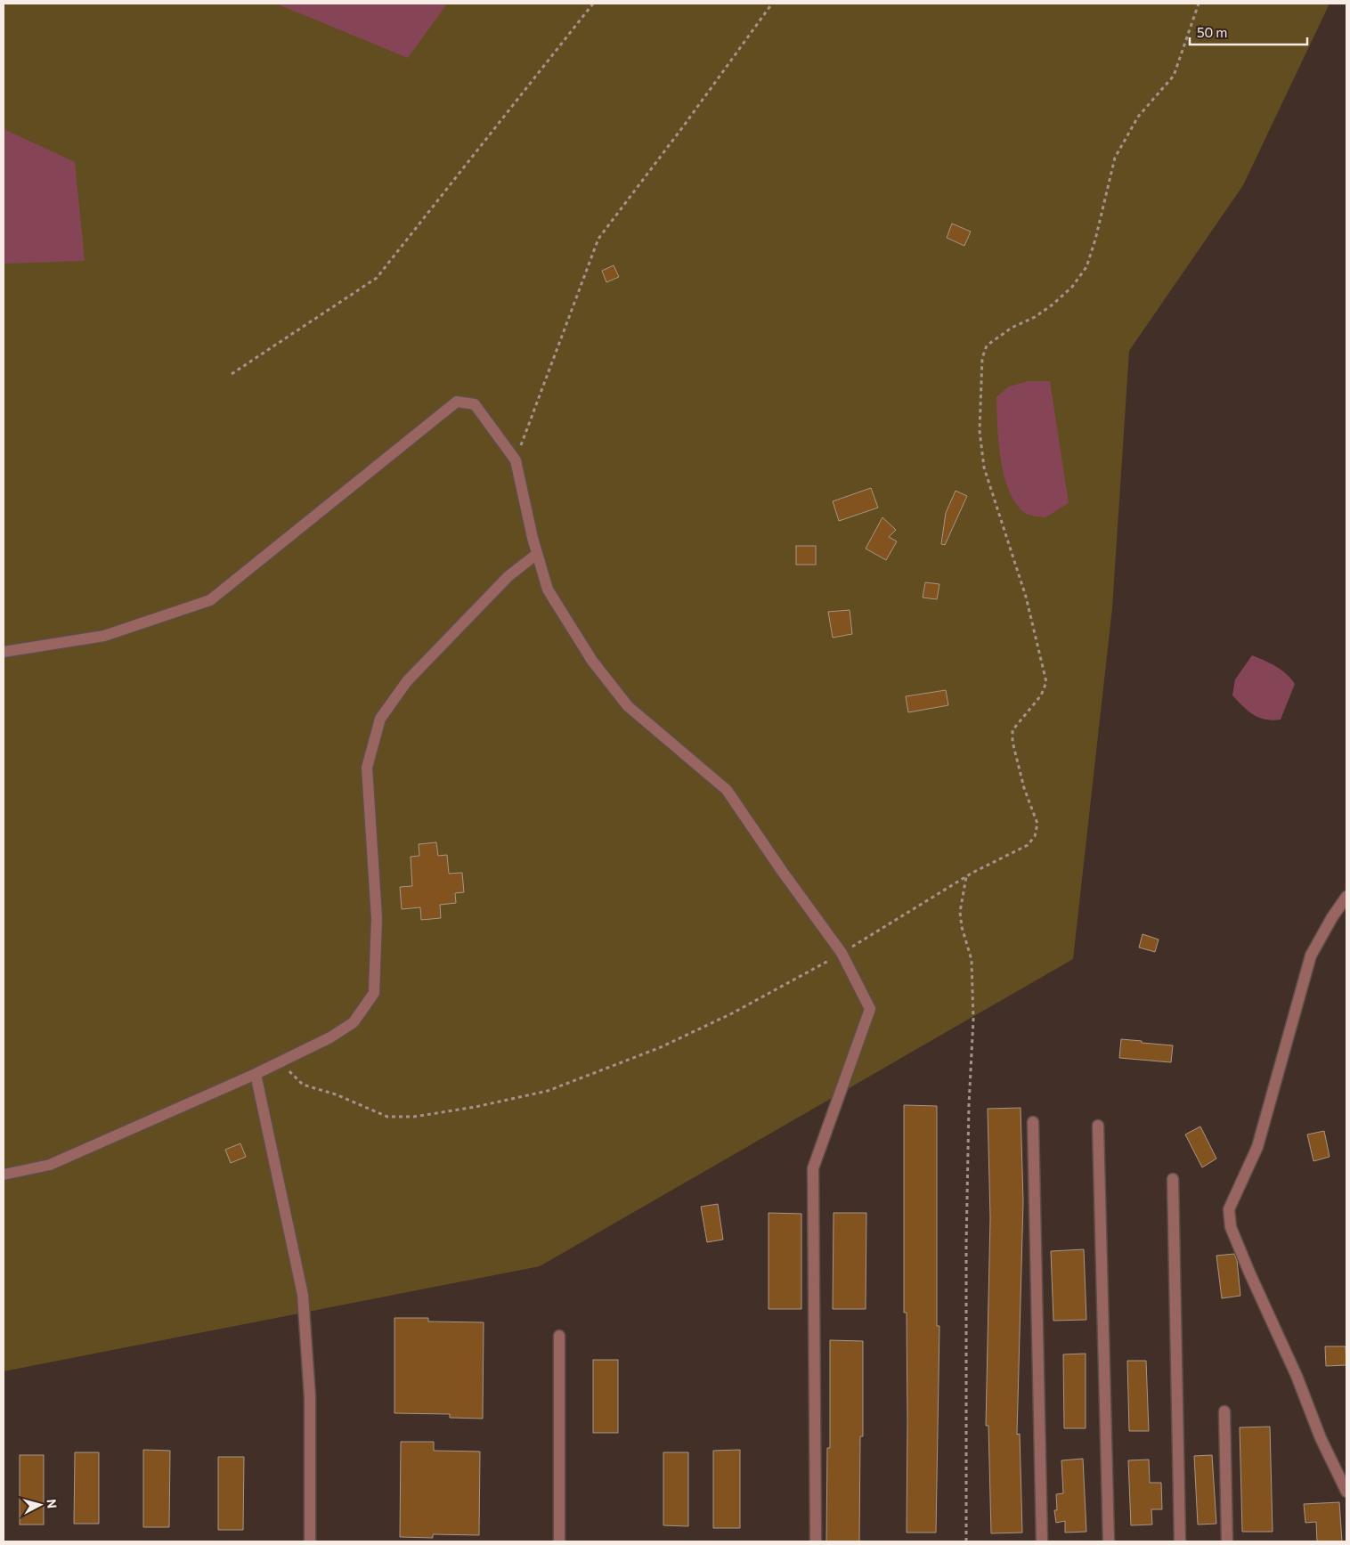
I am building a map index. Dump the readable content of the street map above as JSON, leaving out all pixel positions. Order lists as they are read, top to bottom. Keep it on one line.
{"scale_bar":"50 m","north":"right"}
